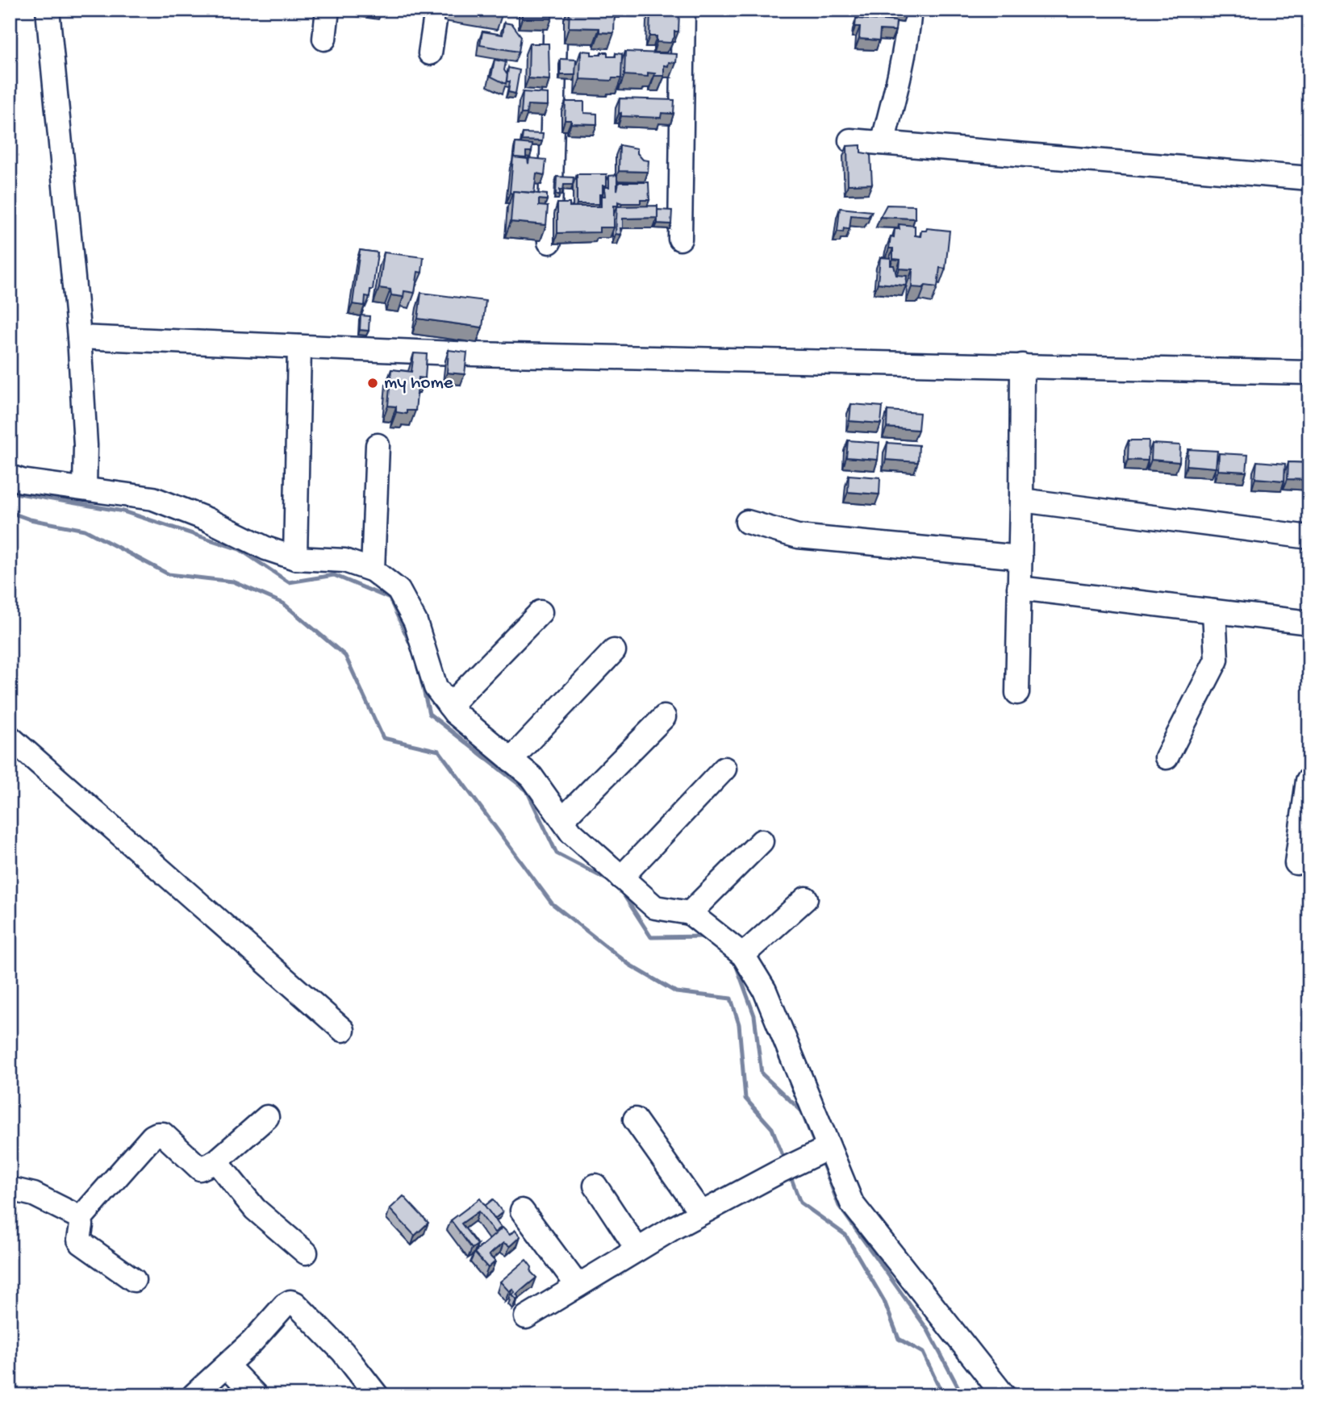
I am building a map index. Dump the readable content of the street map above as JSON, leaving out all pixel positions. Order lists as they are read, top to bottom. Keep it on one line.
{"places":["my home"]}
